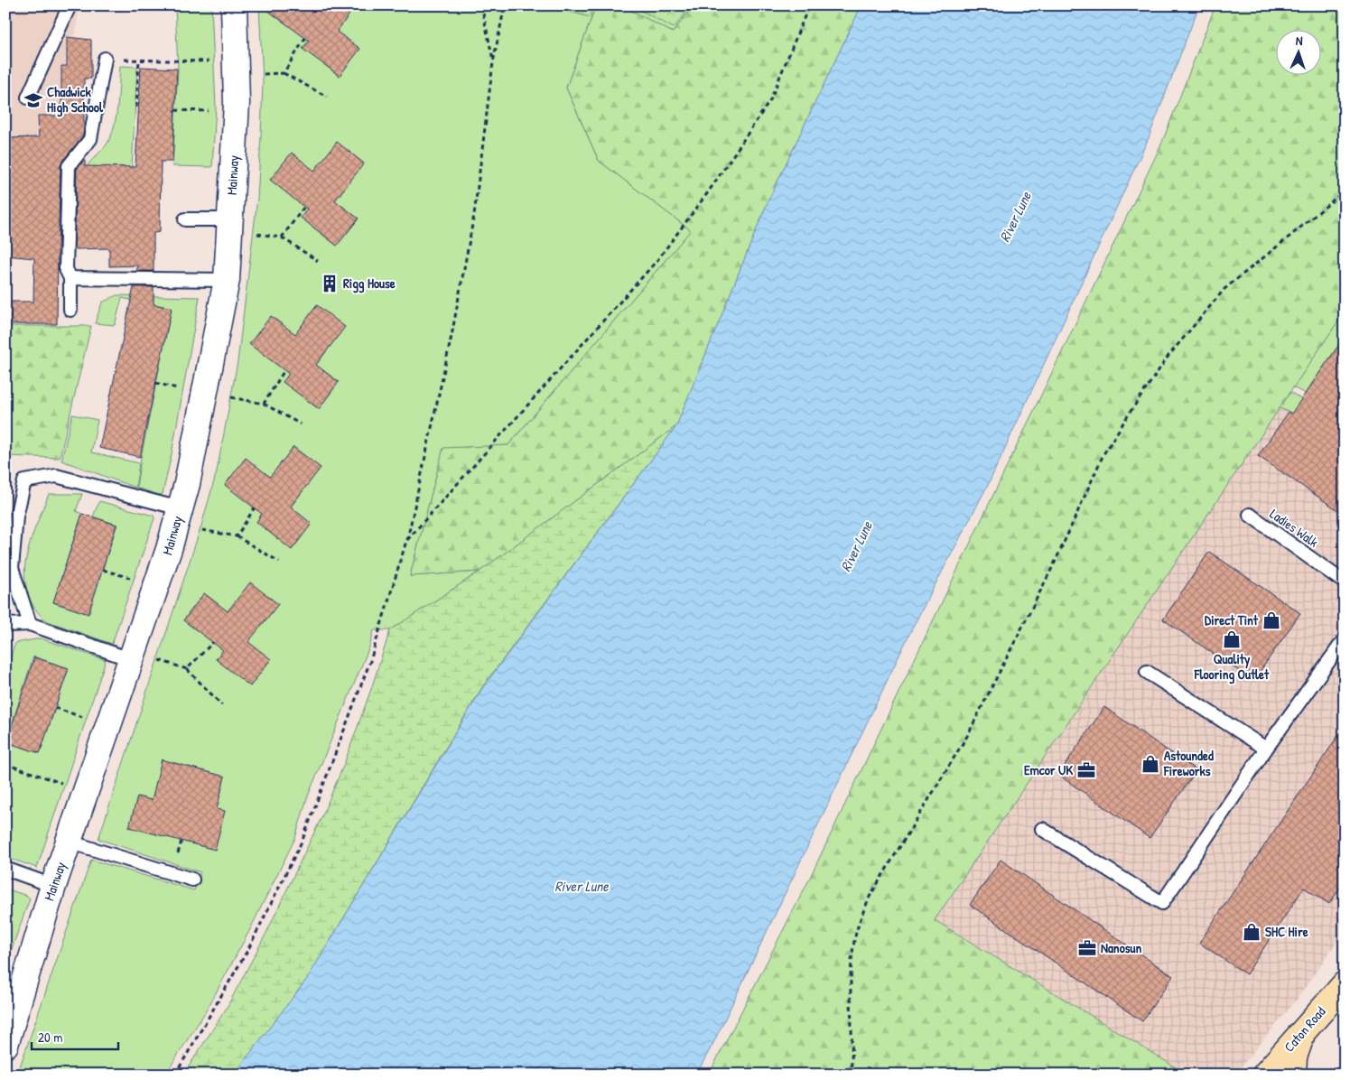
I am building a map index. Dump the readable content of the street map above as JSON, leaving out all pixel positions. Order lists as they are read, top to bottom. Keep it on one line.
{"streets":{"main road":["Caton Road"],"street":["Mainway"],"lane":["Ladies Walk"]},"water":["River Lune"],"places":{"school or university":["Chadwick High School"],"building":["Rigg House"],"shop":["Direct Tint","Quality Flooring Outlet","Astounded Fireworks","SHC Hire"],"office":["Emcor UK","Nanosun"]},"scale_bar":"20 m","north":"top"}
